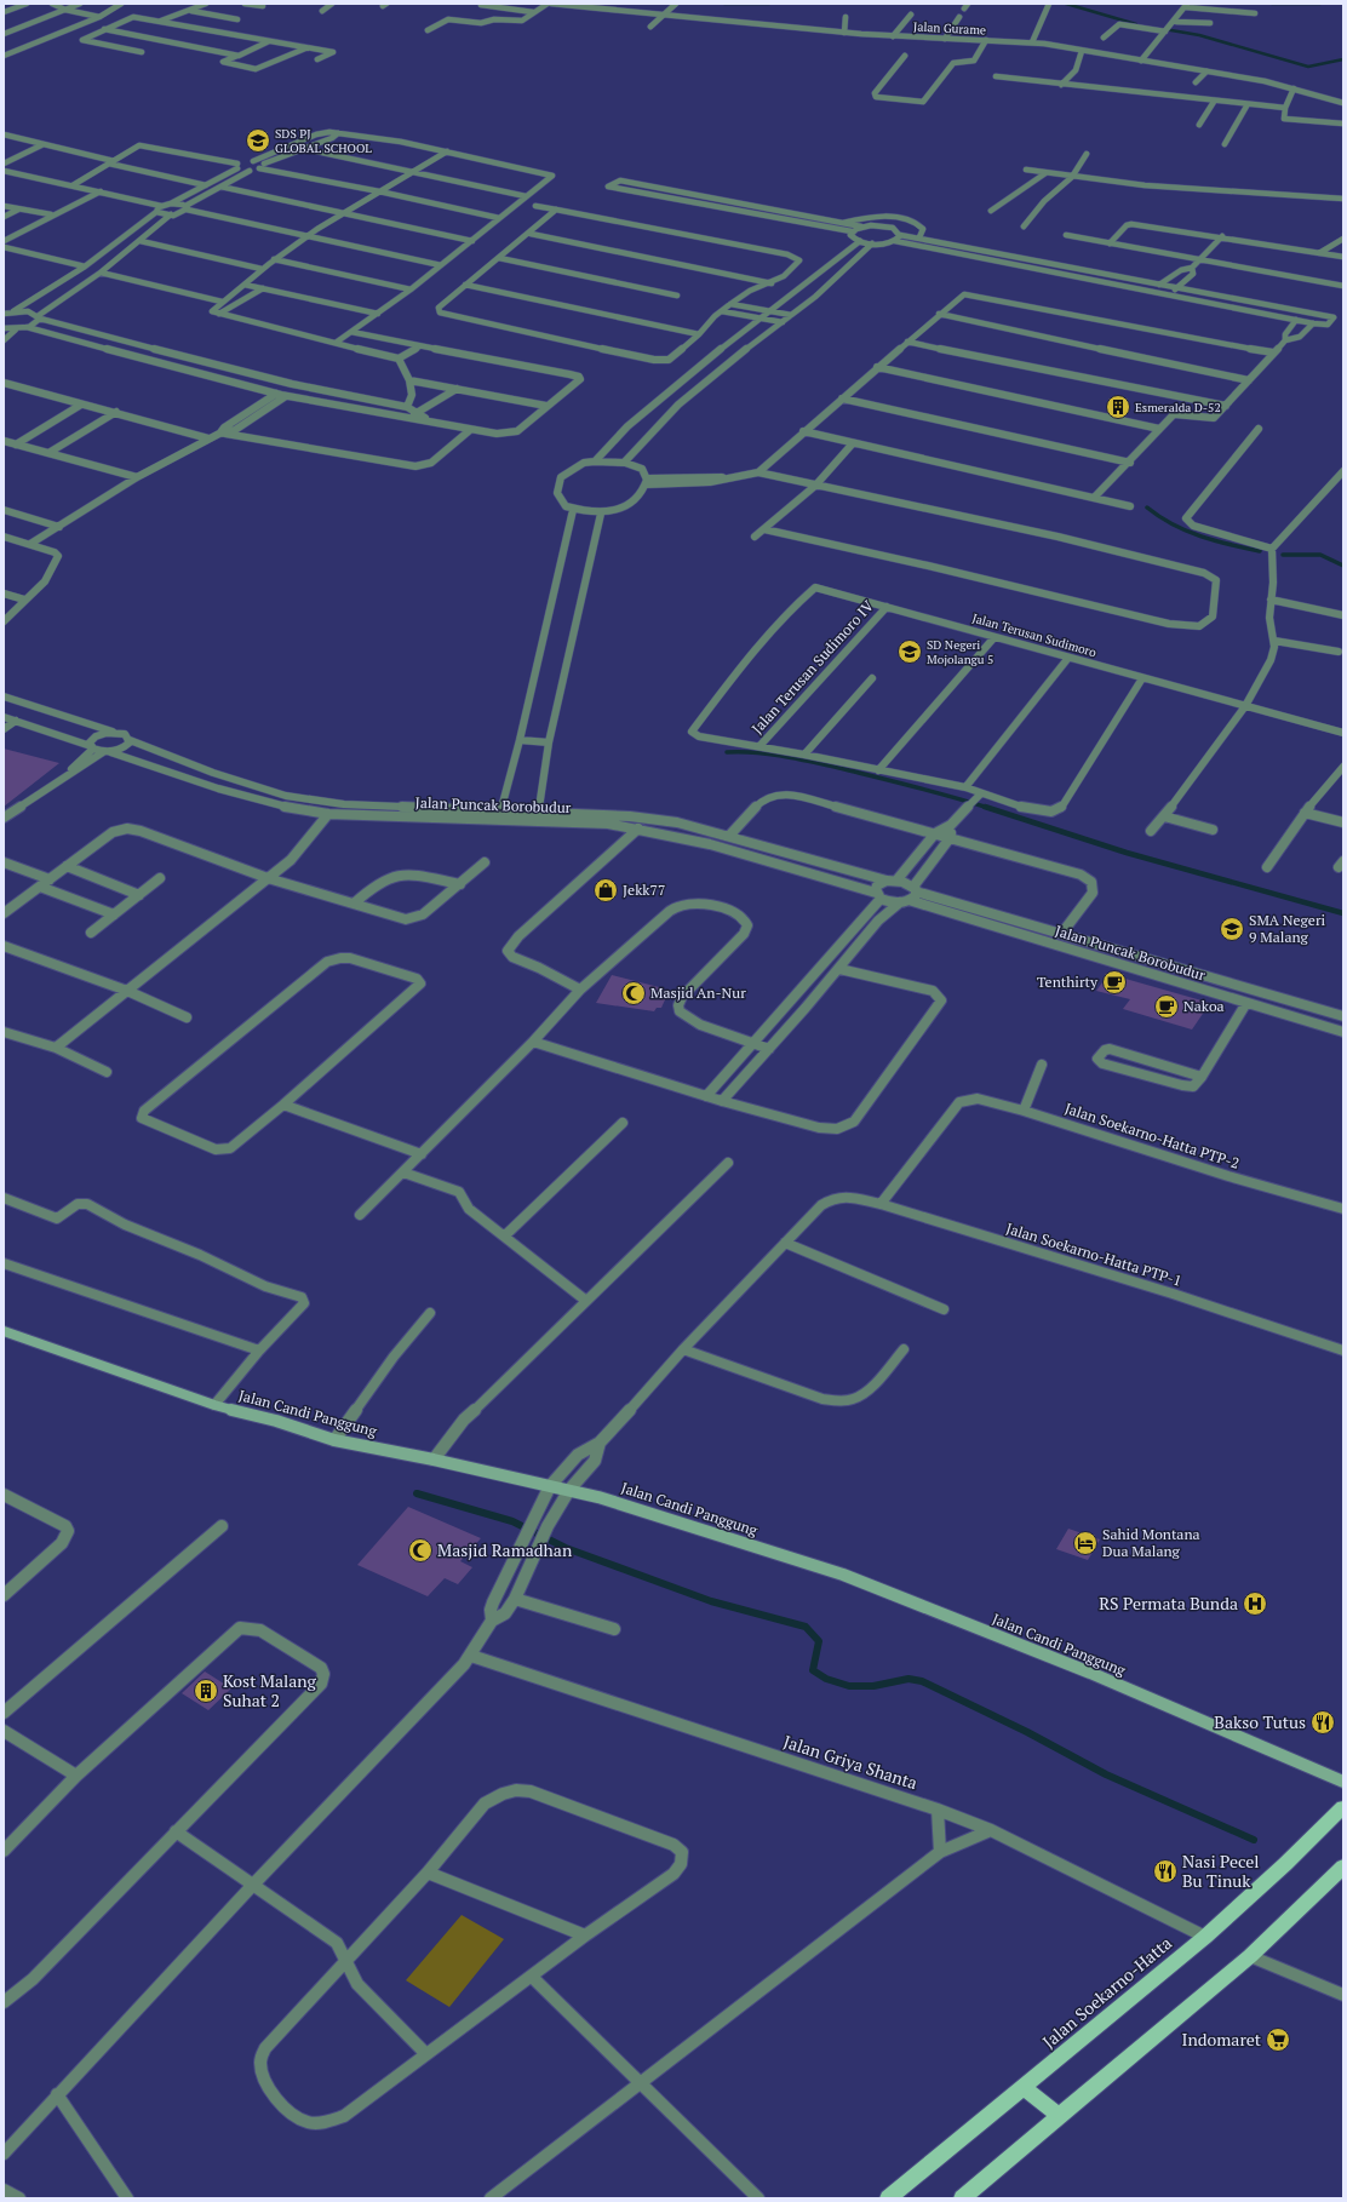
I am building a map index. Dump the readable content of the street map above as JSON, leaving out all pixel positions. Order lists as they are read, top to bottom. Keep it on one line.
{"streets":{"main road":["Jalan Candi Panggung","Jalan Soekarno-Hatta"],"street":["Jalan Gurame","Jalan Terusan Sudimoro","Jalan Terusan Sudimoro IV","Jalan Puncak Borobudur","Jalan Soekarno-Hatta PTP-2","Jalan Soekarno-Hatta PTP-1","Jalan Griya Shanta"]},"crossings":[["Jalan Terusan Sudimoro","Jalan Terusan Sudimoro IV"],["Jalan Soekarno-Hatta PTP-2","Jalan Soekarno-Hatta PTP-1"],["Jalan Griya Shanta","Jalan Soekarno-Hatta"]],"places":{"school or university":["SDS PJ GLOBAL SCHOOL","SD Negeri Mojolangu 5","SMA Negeri 9 Malang"],"building":["Esmeralda D-52","Kost Malang Suhat 2"],"shop":["Jekk77"],"cafe":["Tenthirty","Nakoa"],"mosque":["Masjid An-Nur","Masjid Ramadhan"],"hotel":["Sahid Montana Dua Malang"],"hospital":["RS Permata Bunda"],"restaurant":["Bakso Tutus","Nasi Pecel Bu Tinuk"],"supermarket":["Indomaret"]}}
